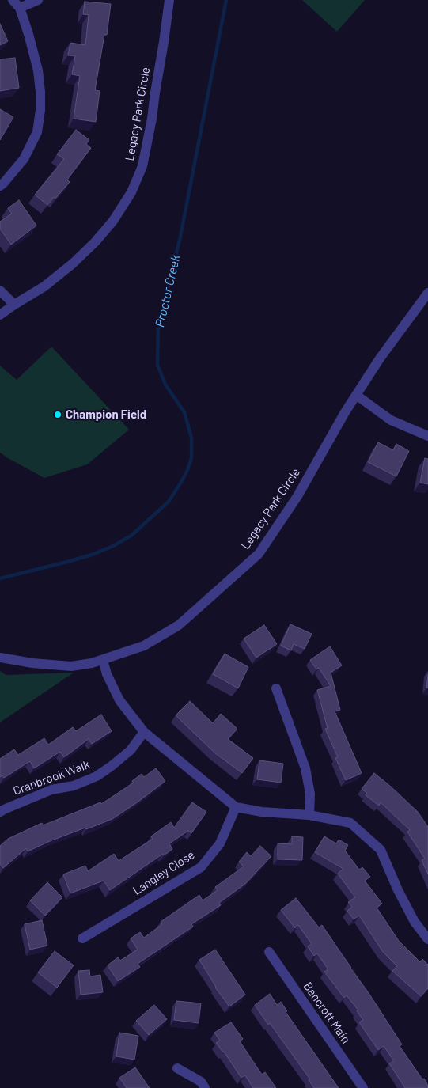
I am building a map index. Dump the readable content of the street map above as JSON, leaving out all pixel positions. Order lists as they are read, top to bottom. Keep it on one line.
{"streets":{"street":["Legacy Park Circle","Cranbrook Walk","Langley Close","Bancroft Main"]},"water":["Proctor Creek"],"places":["Champion Field"]}
